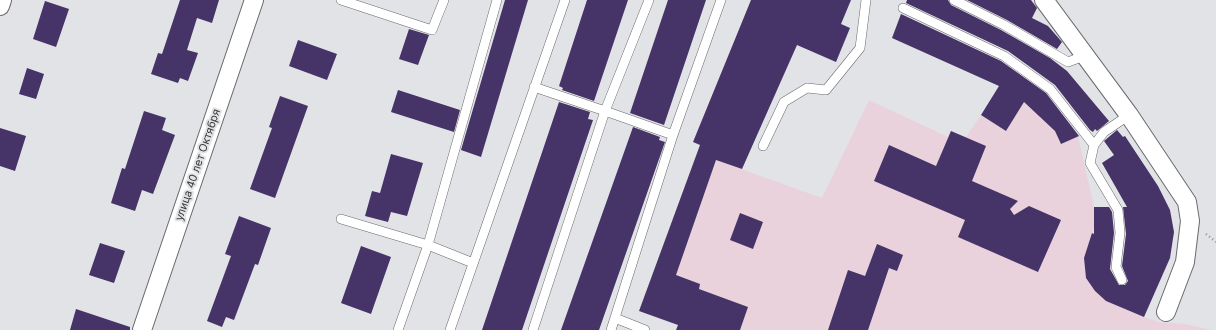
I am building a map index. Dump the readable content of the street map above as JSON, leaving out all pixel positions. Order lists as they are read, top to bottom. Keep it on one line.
{"streets":{"street":["улица 40 лет Октября"]}}
